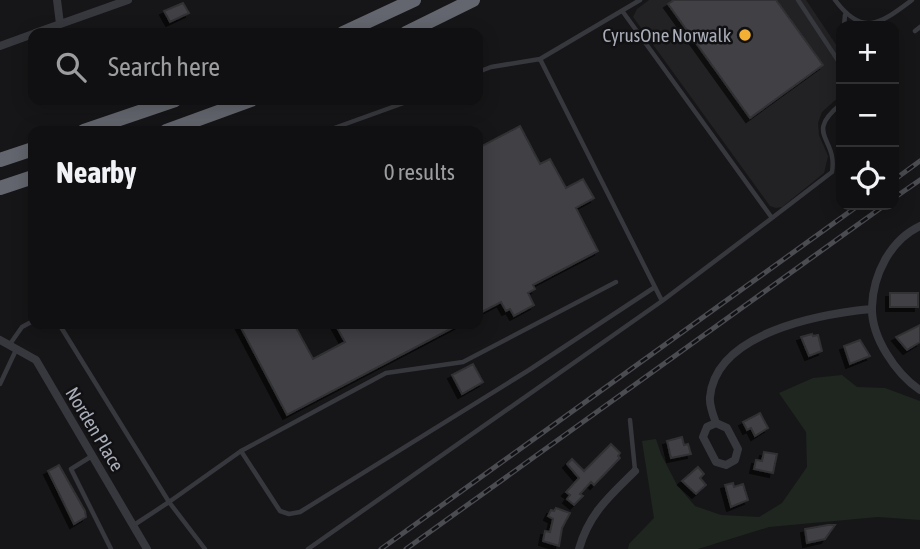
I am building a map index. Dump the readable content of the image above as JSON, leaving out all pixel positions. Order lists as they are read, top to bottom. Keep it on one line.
{"streets":{"street":["Norden Place"]},"places":["CyrusOne Norwalk"],"page":{"map_buttons":["+","−"],"search":"Search here","heading":["Nearby","0 results"]}}
